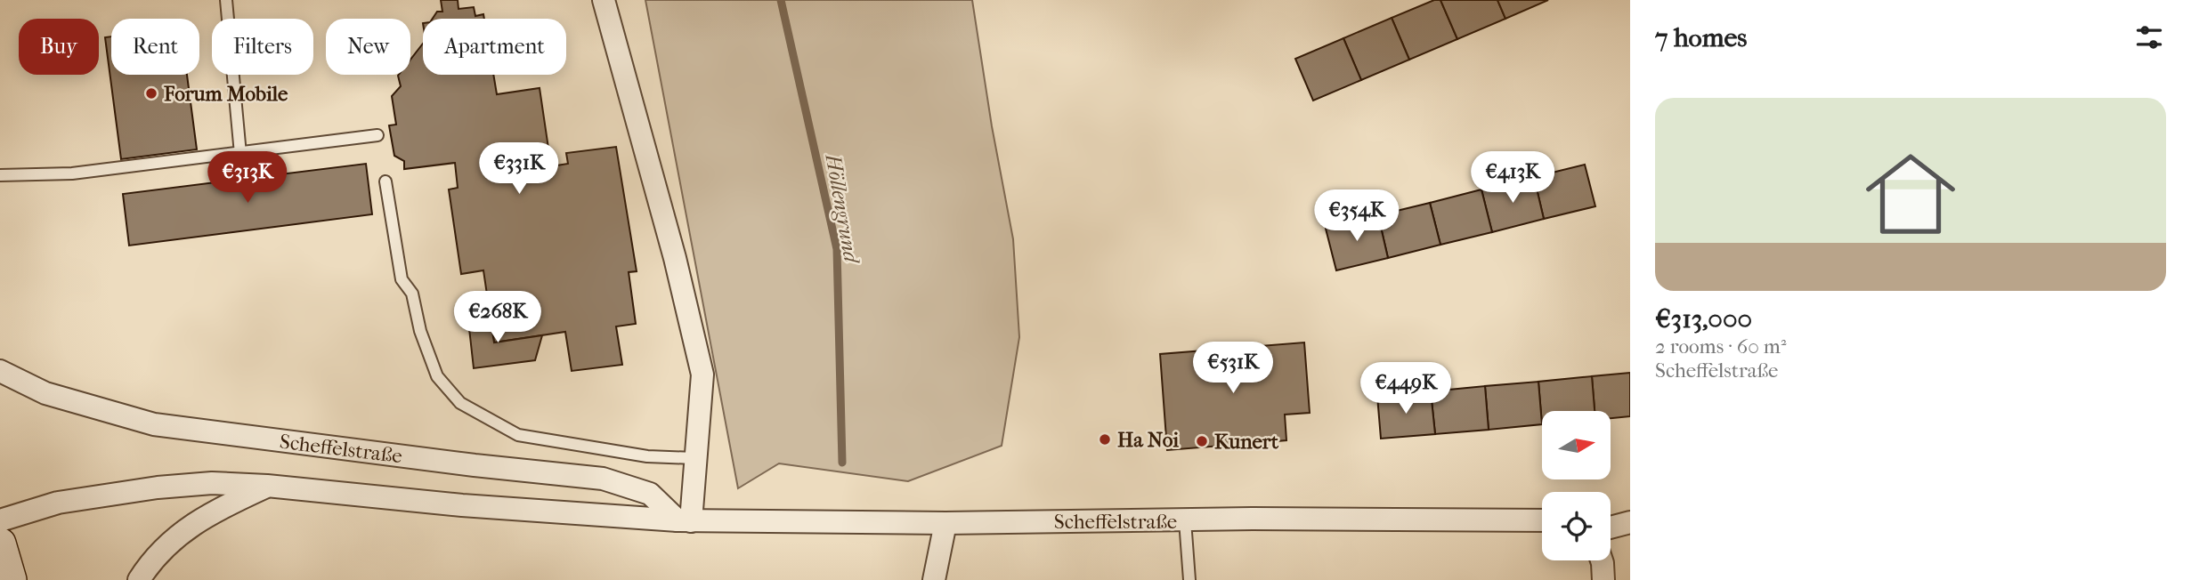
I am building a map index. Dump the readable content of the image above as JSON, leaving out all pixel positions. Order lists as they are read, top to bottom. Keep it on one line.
{"streets":{"street":["Scheffelstraße"]},"water":["Höllengrund"],"places":["Forum Mobile","Ha Noi","Kunert"],"north":"right","page":{"heading":"7 homes","chip":["Buy","Rent","Filters","New","Apartment"],"list":[{"name":"€313,000","note":"2 rooms · 60 m² · Scheffelstraße"}],"price":["€331K","€313K","€413K","€354K","€268K","€531K","€449K"]}}
